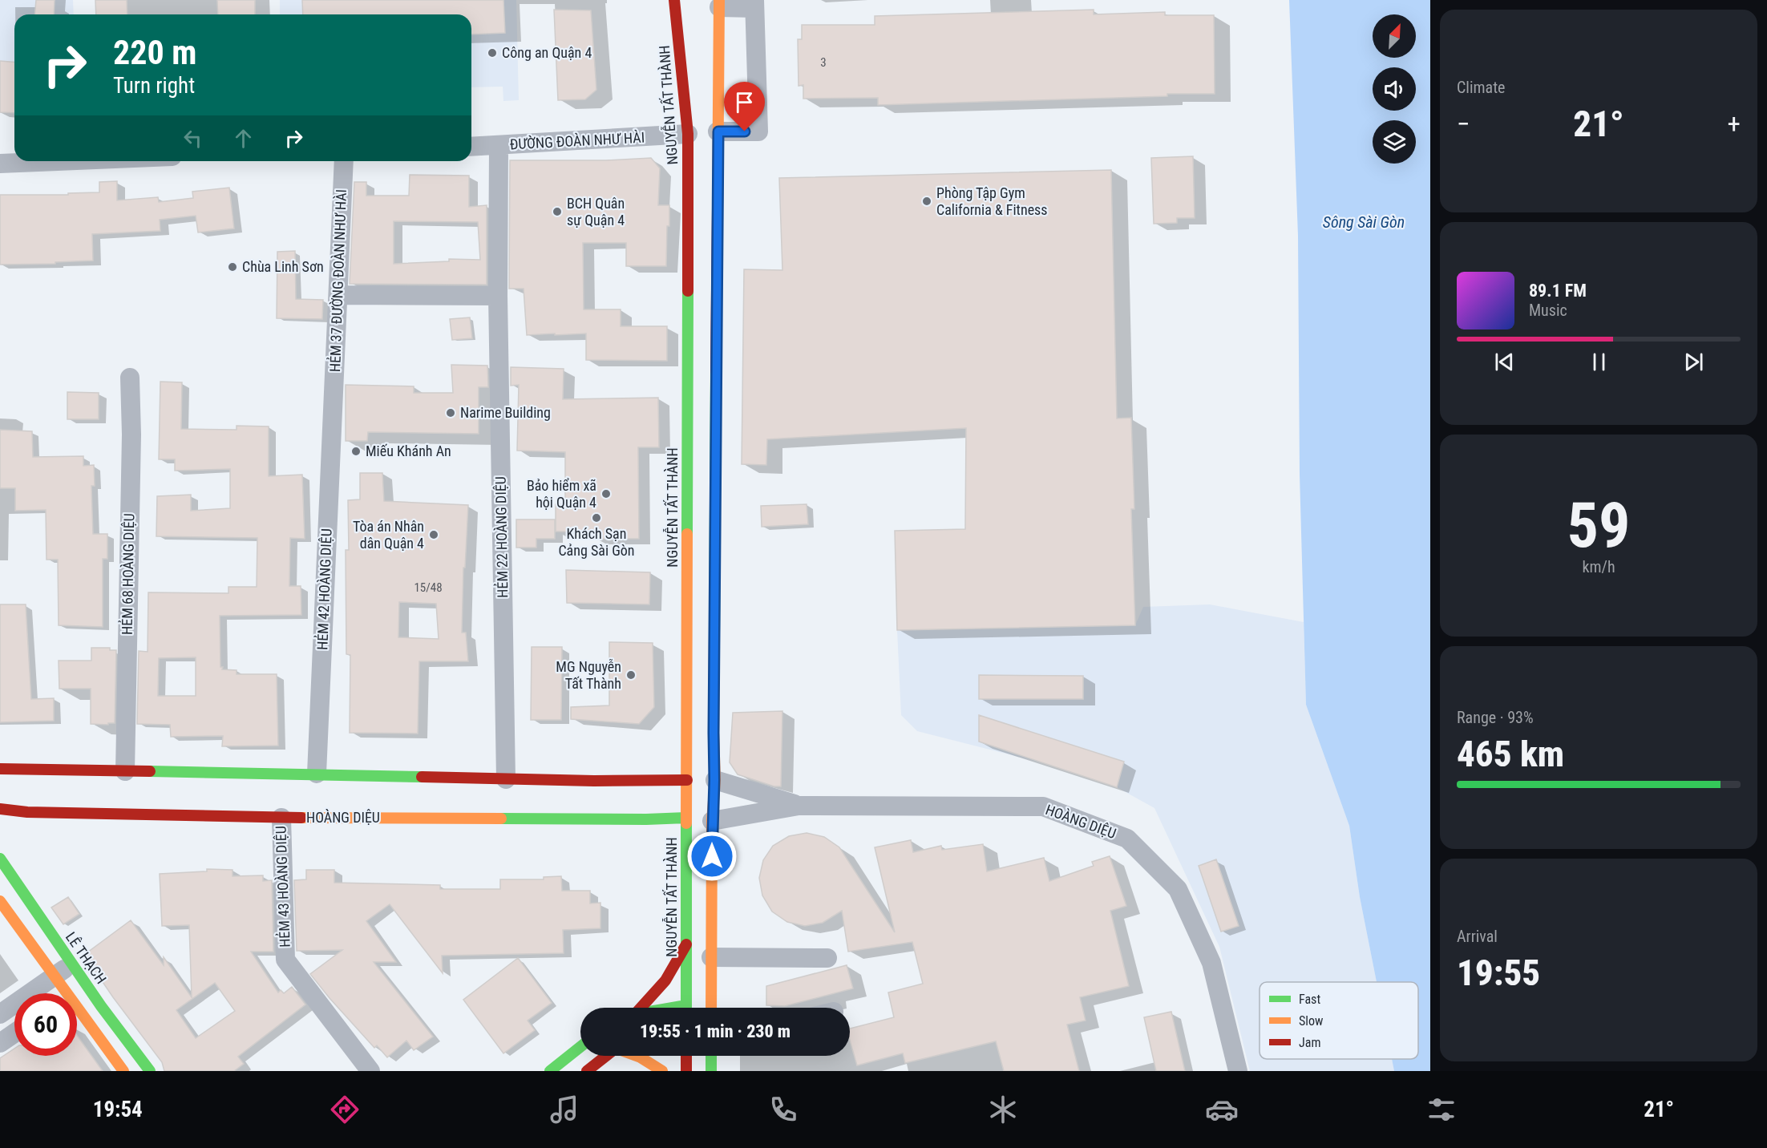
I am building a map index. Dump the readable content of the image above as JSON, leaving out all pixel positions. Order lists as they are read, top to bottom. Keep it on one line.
{"streets":{"main road":["NGUYỄN TẤT THÀNH","HOÀNG DIỆU","LÊ THẠCH"],"street":["ĐƯỜNG ĐOÀN NHƯ HÀI","HẺM 37 ĐƯỜNG ĐOÀN NHƯ HÀI","HẺM 22 HOÀNG DIỆU","HẺM 68 HOÀNG DIỆU","HẺM 42 HOÀNG DIỆU","HẺM 43 HOÀNG DIỆU"]},"crossings":[["NGUYỄN TẤT THÀNH","ĐƯỜNG ĐOÀN NHƯ HÀI"],["NGUYỄN TẤT THÀNH","HOÀNG DIỆU"],["ĐƯỜNG ĐOÀN NHƯ HÀI","HẺM 22 HOÀNG DIỆU"],["HẺM 37 ĐƯỜNG ĐOÀN NHƯ HÀI","HẺM 42 HOÀNG DIỆU"],["HẺM 22 HOÀNG DIỆU","HOÀNG DIỆU"],["HẺM 68 HOÀNG DIỆU","HOÀNG DIỆU"],["HẺM 42 HOÀNG DIỆU","HOÀNG DIỆU"],["HOÀNG DIỆU","HẺM 43 HOÀNG DIỆU"]],"water":["Sông Sài Gòn"],"places":["Công an Quận 4","Phòng Tập Gym California & Fitness","BCH Quân sự Quận 4","Chùa Linh Sơn","Narime Building","Miếu Khánh An","Bảo hiểm xã hội Quận 4","Khách Sạn Cảng Sài Gòn","Tòa án Nhân dân Quận 4","MG Nguyễn Tất Thành"],"house_numbers":["3","15/48"],"legend":["Fast","Slow","Jam"],"north":"top right","page":{"tile":["Climate",["59","km/h"],["Range · 93%","465 km"],["Arrival","19:55"]],"turn":["220 m","Turn right"],"heat":["−","21°","+"],"song":["89.1 FM","Music"],"limit":"60","trip":"19:55 · 1 min · 230 m","tabs":["19:54","21°"]}}
